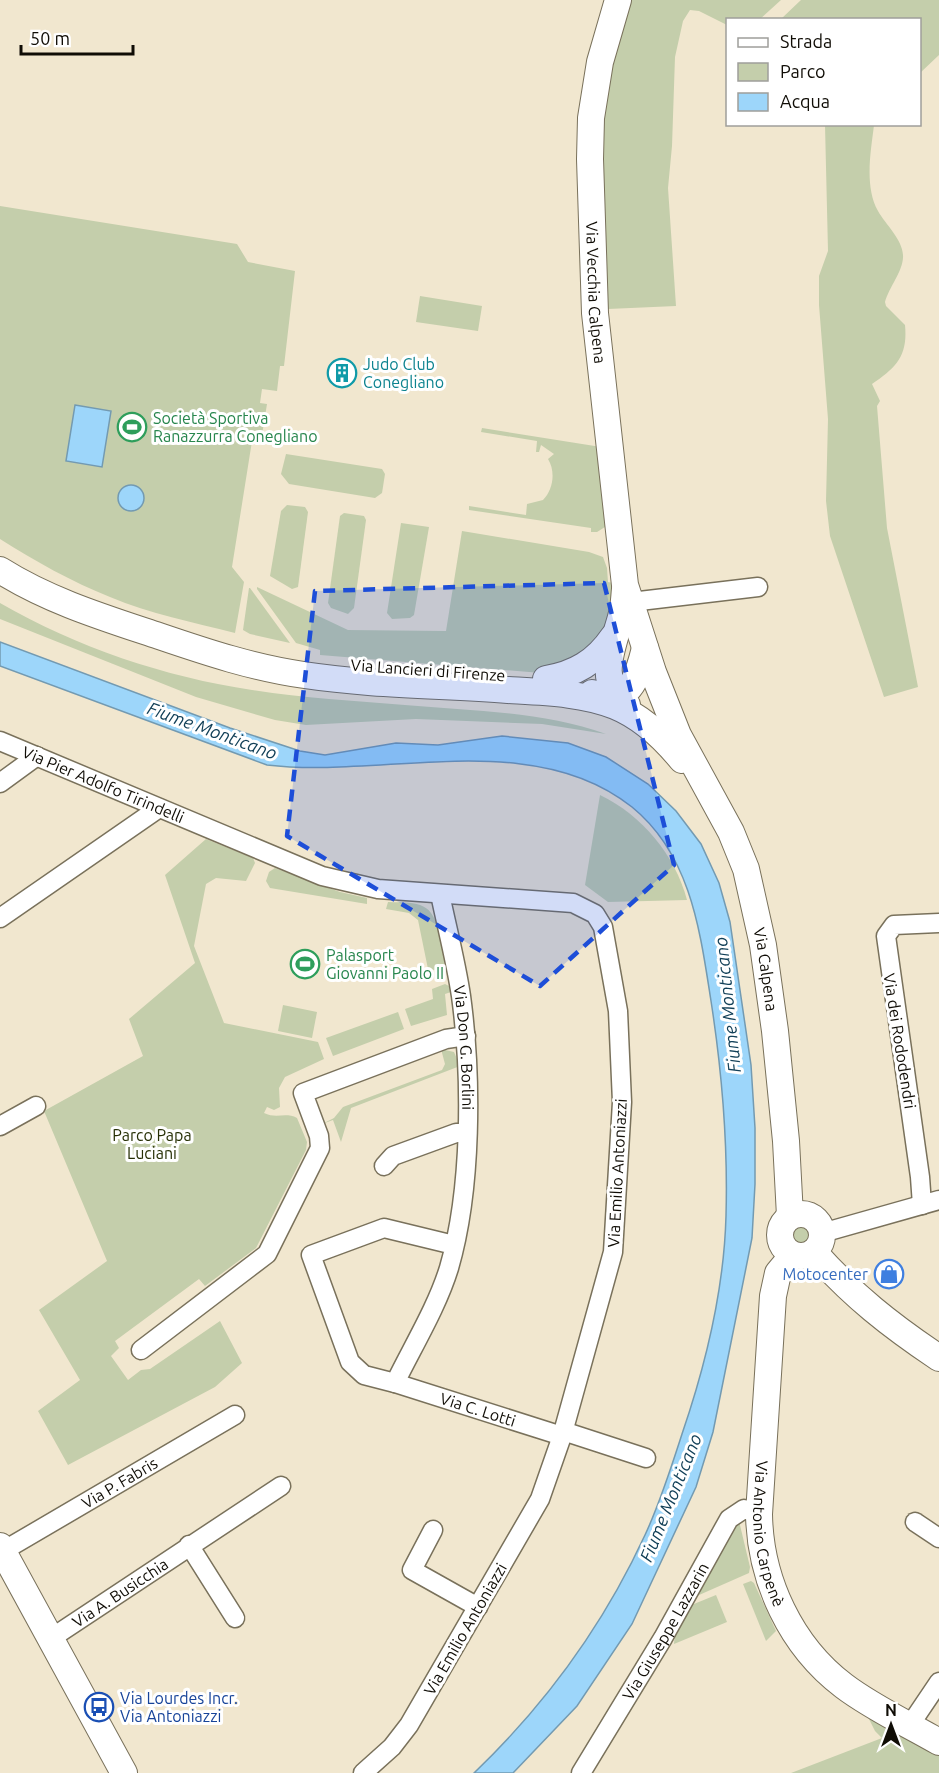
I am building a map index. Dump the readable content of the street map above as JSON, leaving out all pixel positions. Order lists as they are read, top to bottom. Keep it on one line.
{"streets":{"main road":["Via Vecchia Calpena","Via Lancieri di Firenze","Via Calpena","Via Antonio Carpenè"],"street":["Via Pier Adolfo Tirindelli","Via dei Rododendri","Via Don G. Borlini","Via Emilio Antoniazzi","Via C. Lotti","Via P. Fabris","Via A. Busicchia","Via Giuseppe Lazzarin"]},"crossings":[["Via Lancieri di Firenze","Via Calpena"],["Via Pier Adolfo Tirindelli","Via Emilio Antoniazzi"],["Via Calpena","Via Antonio Carpenè"],["Via Don G. Borlini","Via Emilio Antoniazzi"],["Via Don G. Borlini","Via C. Lotti"],["Via Emilio Antoniazzi","Via C. Lotti"],["Via Antonio Carpenè","Via Giuseppe Lazzarin"]],"water":["Fiume Monticano"],"parks":["Parco Papa Luciani"],"places":{"building":["Judo Club Conegliano"],"sports":["Società Sportiva Ranazzurra Conegliano","Palasport Giovanni Paolo II"],"shop":["Motocenter"],"bus stop":["Via Lourdes Incr. Via Antoniazzi"]},"legend":["Strada","Parco","Acqua"],"scale_bar":"50 m","north":"top"}
